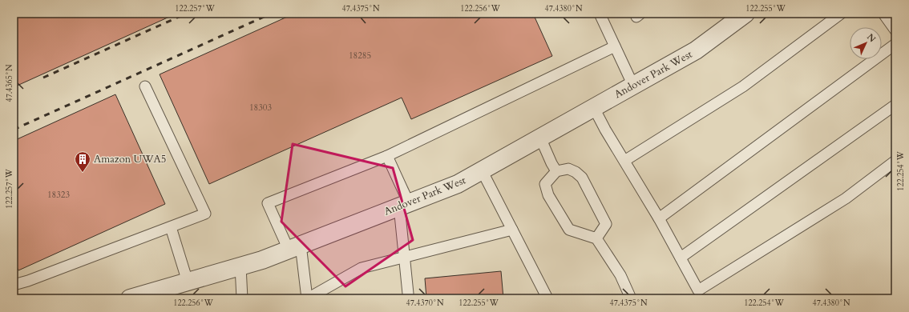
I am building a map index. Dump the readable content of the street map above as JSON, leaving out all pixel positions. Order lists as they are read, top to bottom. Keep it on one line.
{"streets":{"street":["Andover Park West"]},"places":{"building":["Amazon UWA5"]},"house_numbers":["18285","18303","18323"],"north":"top right","coordinates":["122.257°W","47.4375°N","122.256°W","47.4380°N","122.255°W","47.4365°N","122.254°W","47.4370°N"]}
